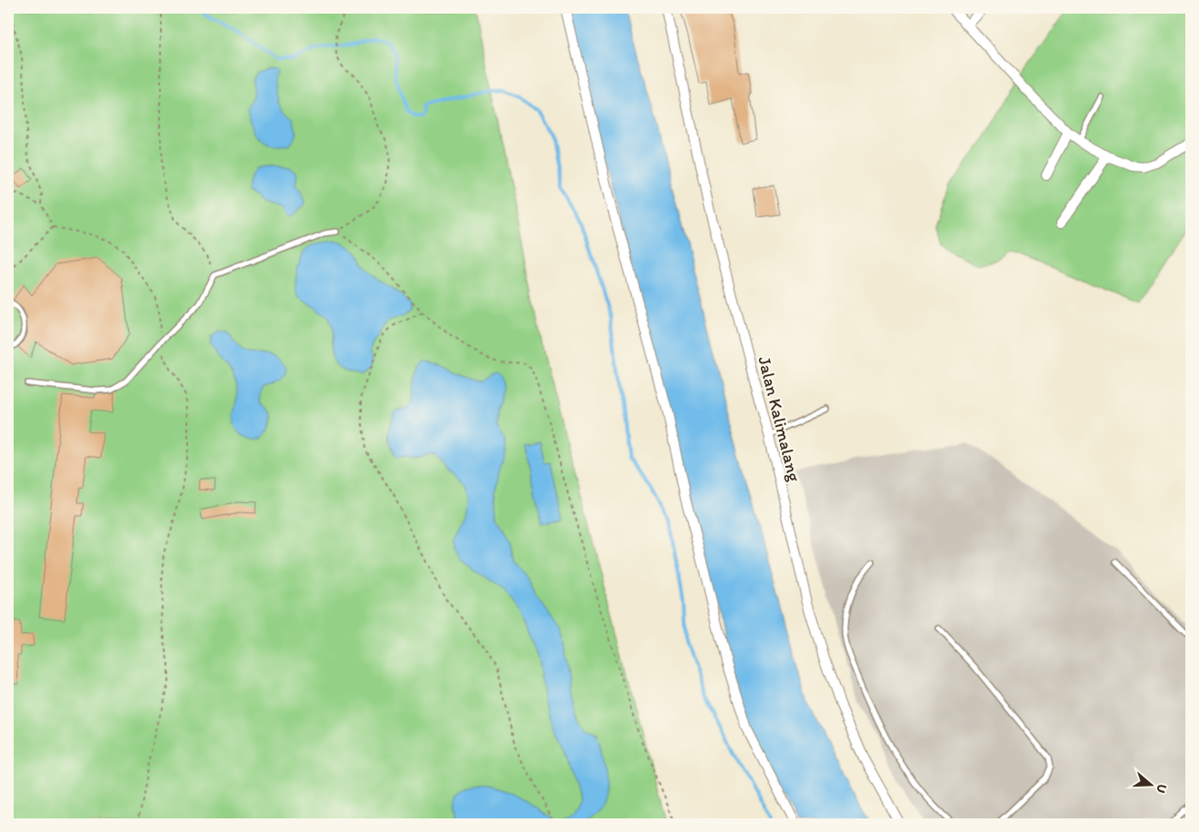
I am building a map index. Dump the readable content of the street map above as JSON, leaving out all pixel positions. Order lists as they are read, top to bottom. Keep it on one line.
{"streets":{"street":["Jalan Kalimalang"]},"north":"right"}
